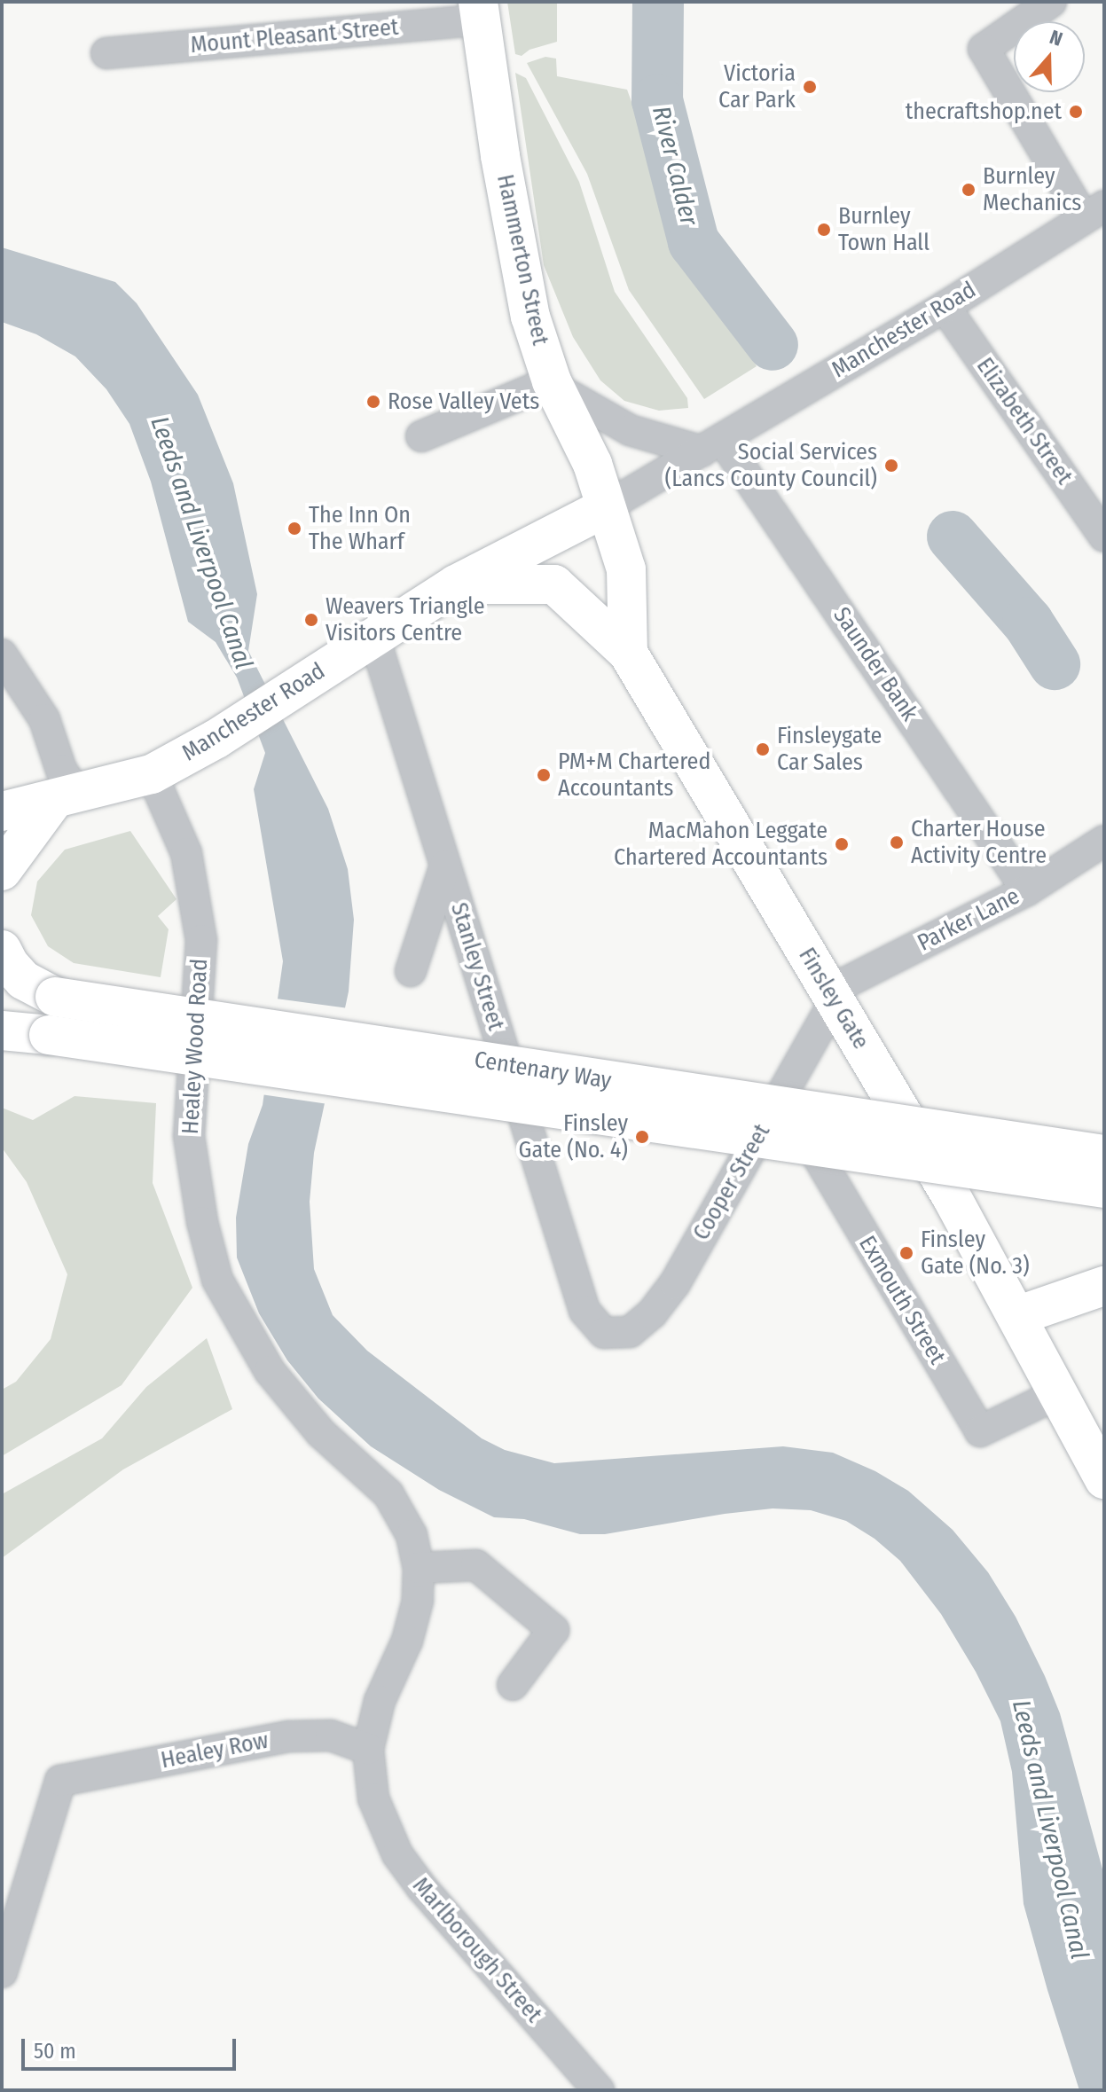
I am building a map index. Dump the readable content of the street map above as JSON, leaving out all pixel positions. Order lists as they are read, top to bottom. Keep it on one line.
{"streets":{"main road":["Hammerton Street","Manchester Road","Finsley Gate","Centenary Way"],"street":["Mount Pleasant Street","Elizabeth Street","Saunder Bank","Parker Lane","Stanley Street","Healey Wood Road","Cooper Street","Exmouth Street","Healey Row","Marlborough Street"]},"crossings":[["Mount Pleasant Street","Hammerton Street"],["Hammerton Street","Manchester Road"],["Hammerton Street","Finsley Gate"],["Manchester Road","Elizabeth Street"],["Manchester Road","Saunder Bank"],["Manchester Road","Stanley Street"],["Manchester Road","Finsley Gate"],["Manchester Road","Healey Wood Road"],["Saunder Bank","Parker Lane"],["Parker Lane","Finsley Gate"],["Parker Lane","Cooper Street"],["Stanley Street","Cooper Street"],["Finsley Gate","Cooper Street"],["Finsley Gate","Exmouth Street"],["Healey Wood Road","Healey Row"],["Healey Wood Road","Marlborough Street"],["Cooper Street","Exmouth Street"]],"water":["River Calder","Leeds and Liverpool Canal"],"places":["Victoria Car Park","thecraftshop.net","Burnley Mechanics","Burnley Town Hall","Rose Valley Vets","Social Services (Lancs County Council)","The Inn On The Wharf","Weavers Triangle Visitors Centre","Finsleygate Car Sales","PM+M Chartered Accountants","Charter House Activity Centre","MacMahon Leggate Chartered Accountants","Finsley Gate (No. 4)","Finsley Gate (No. 3)"],"scale_bar":"50 m","north":"top"}
